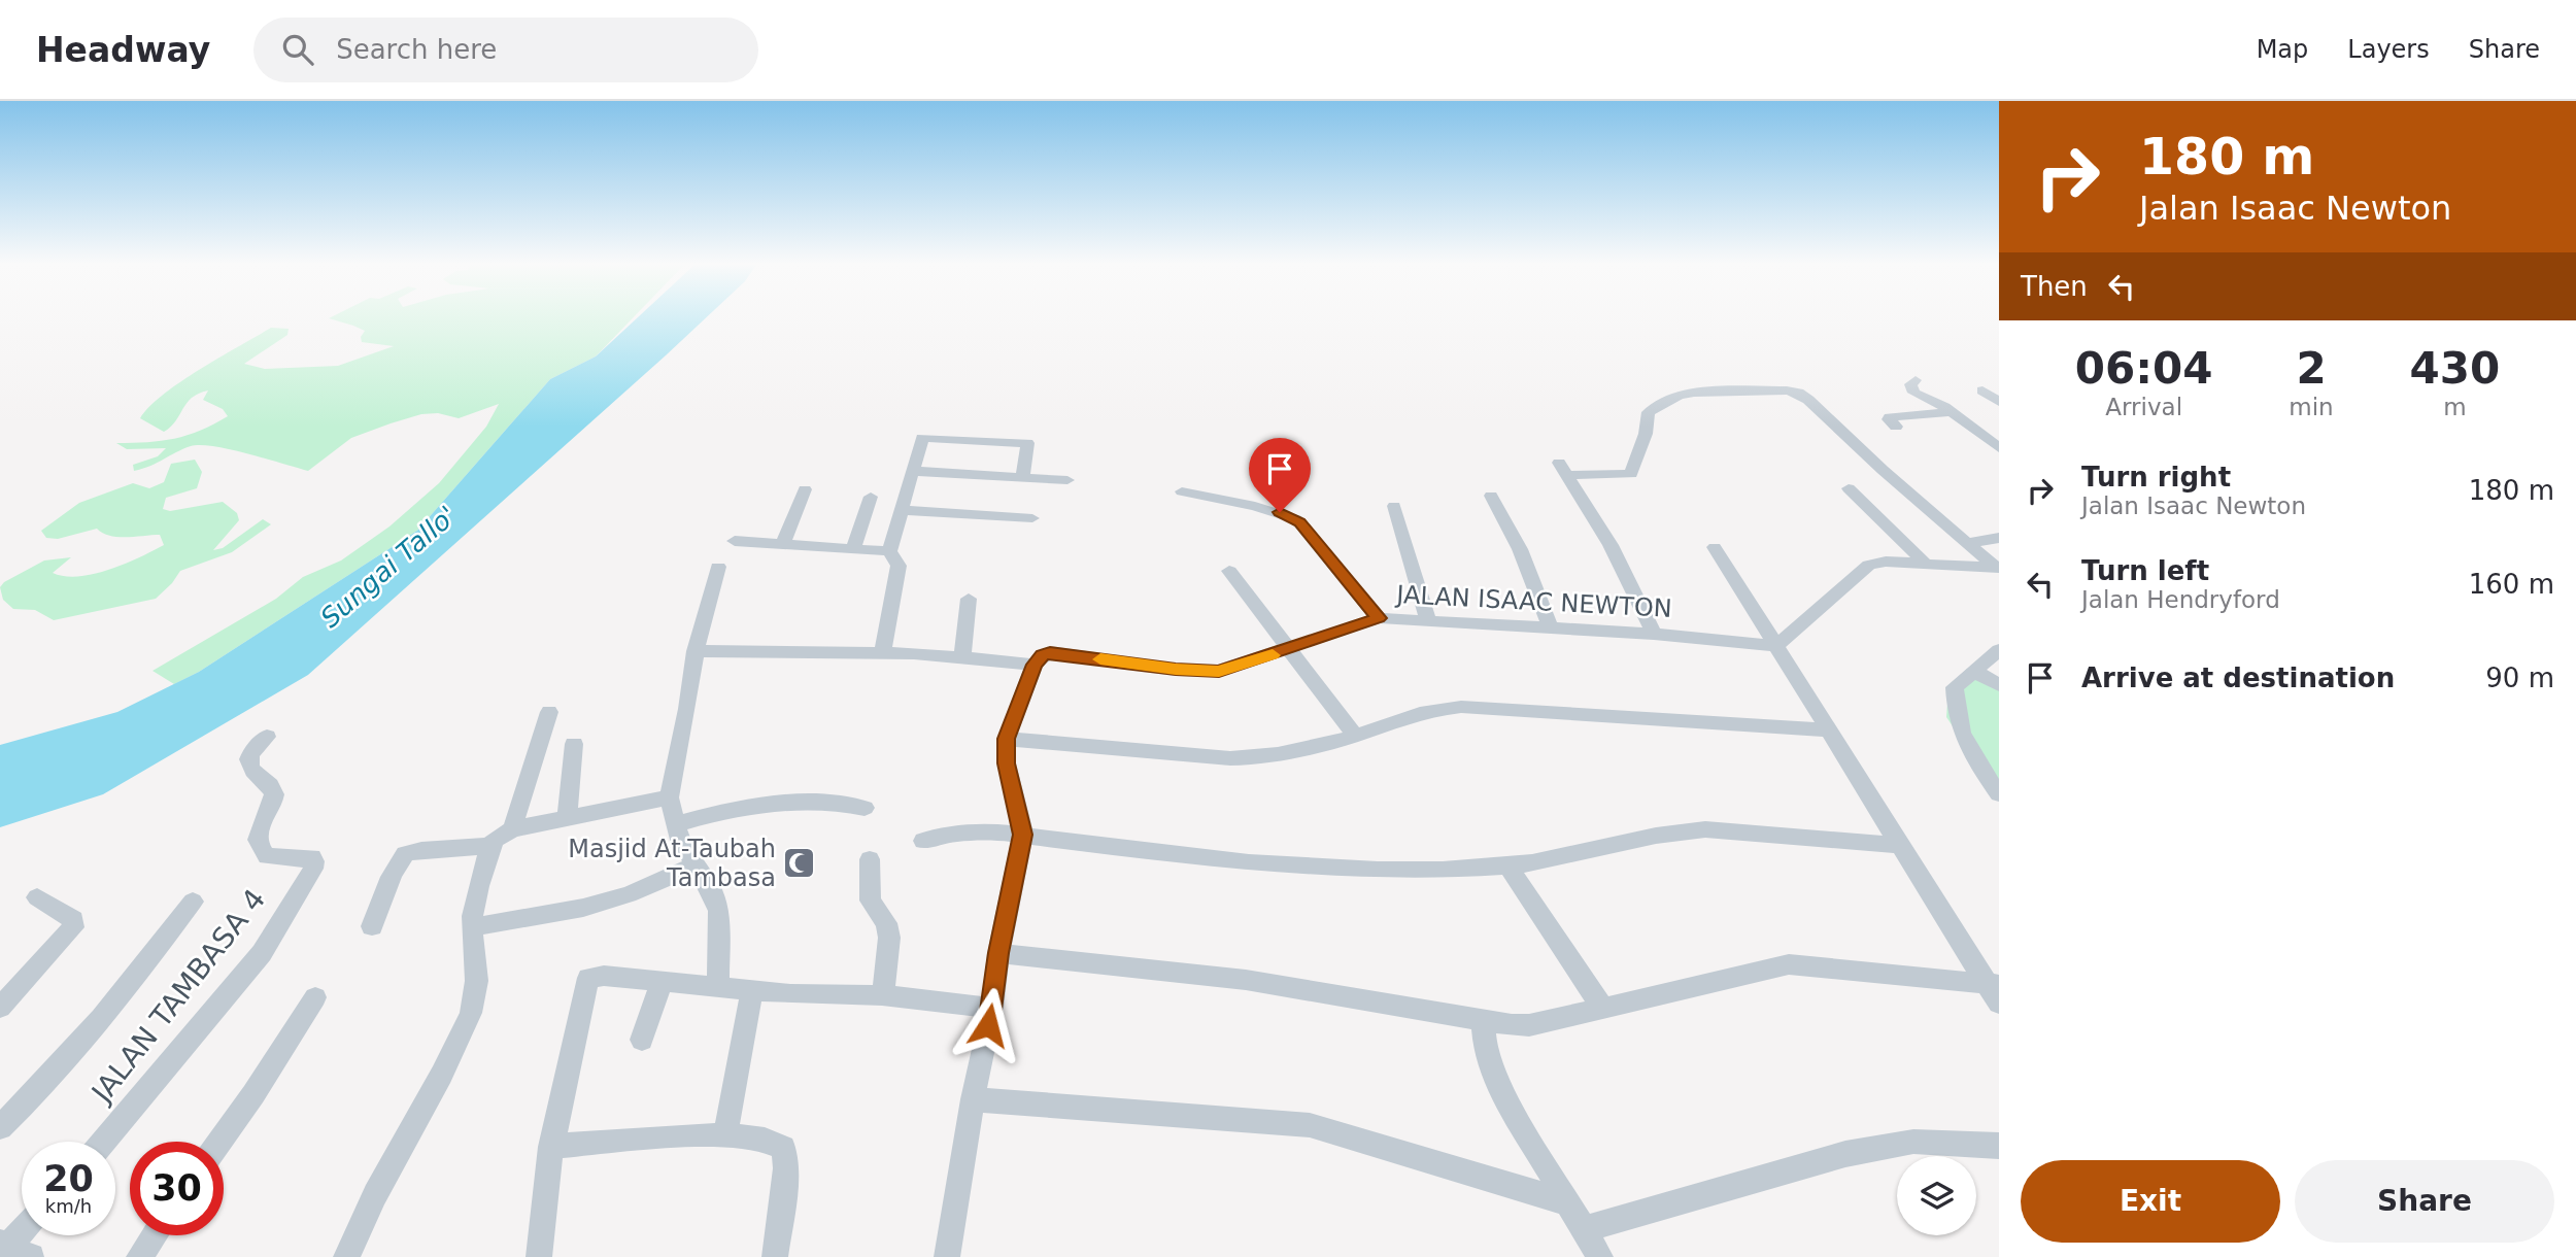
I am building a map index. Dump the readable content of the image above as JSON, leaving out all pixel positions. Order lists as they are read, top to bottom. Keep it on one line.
{"streets":{"street":["JALAN ISAAC NEWTON","JALAN TAMBASA 4"]},"water":["Sungai Tallo'"],"places":{"mosque":["Masjid At-Taubah Tambasa"]},"page":{"header":"Headway","search":"Search here","nav":["Map","Layers","Share"],"turn":["180 m","Jalan Isaac Newton"],"then":"Then","eta":["06:04","Arrival","2","min","430","m"],"list":[{"name":"Turn right","note":"Jalan Isaac Newton","value":"180 m"},{"name":"Turn left","note":"Jalan Hendryford","value":"160 m"},{"name":"Arrive at destination","value":"90 m"}],"speed":"20 km/h","limit":"30","buttons":["Exit","Share"]}}
